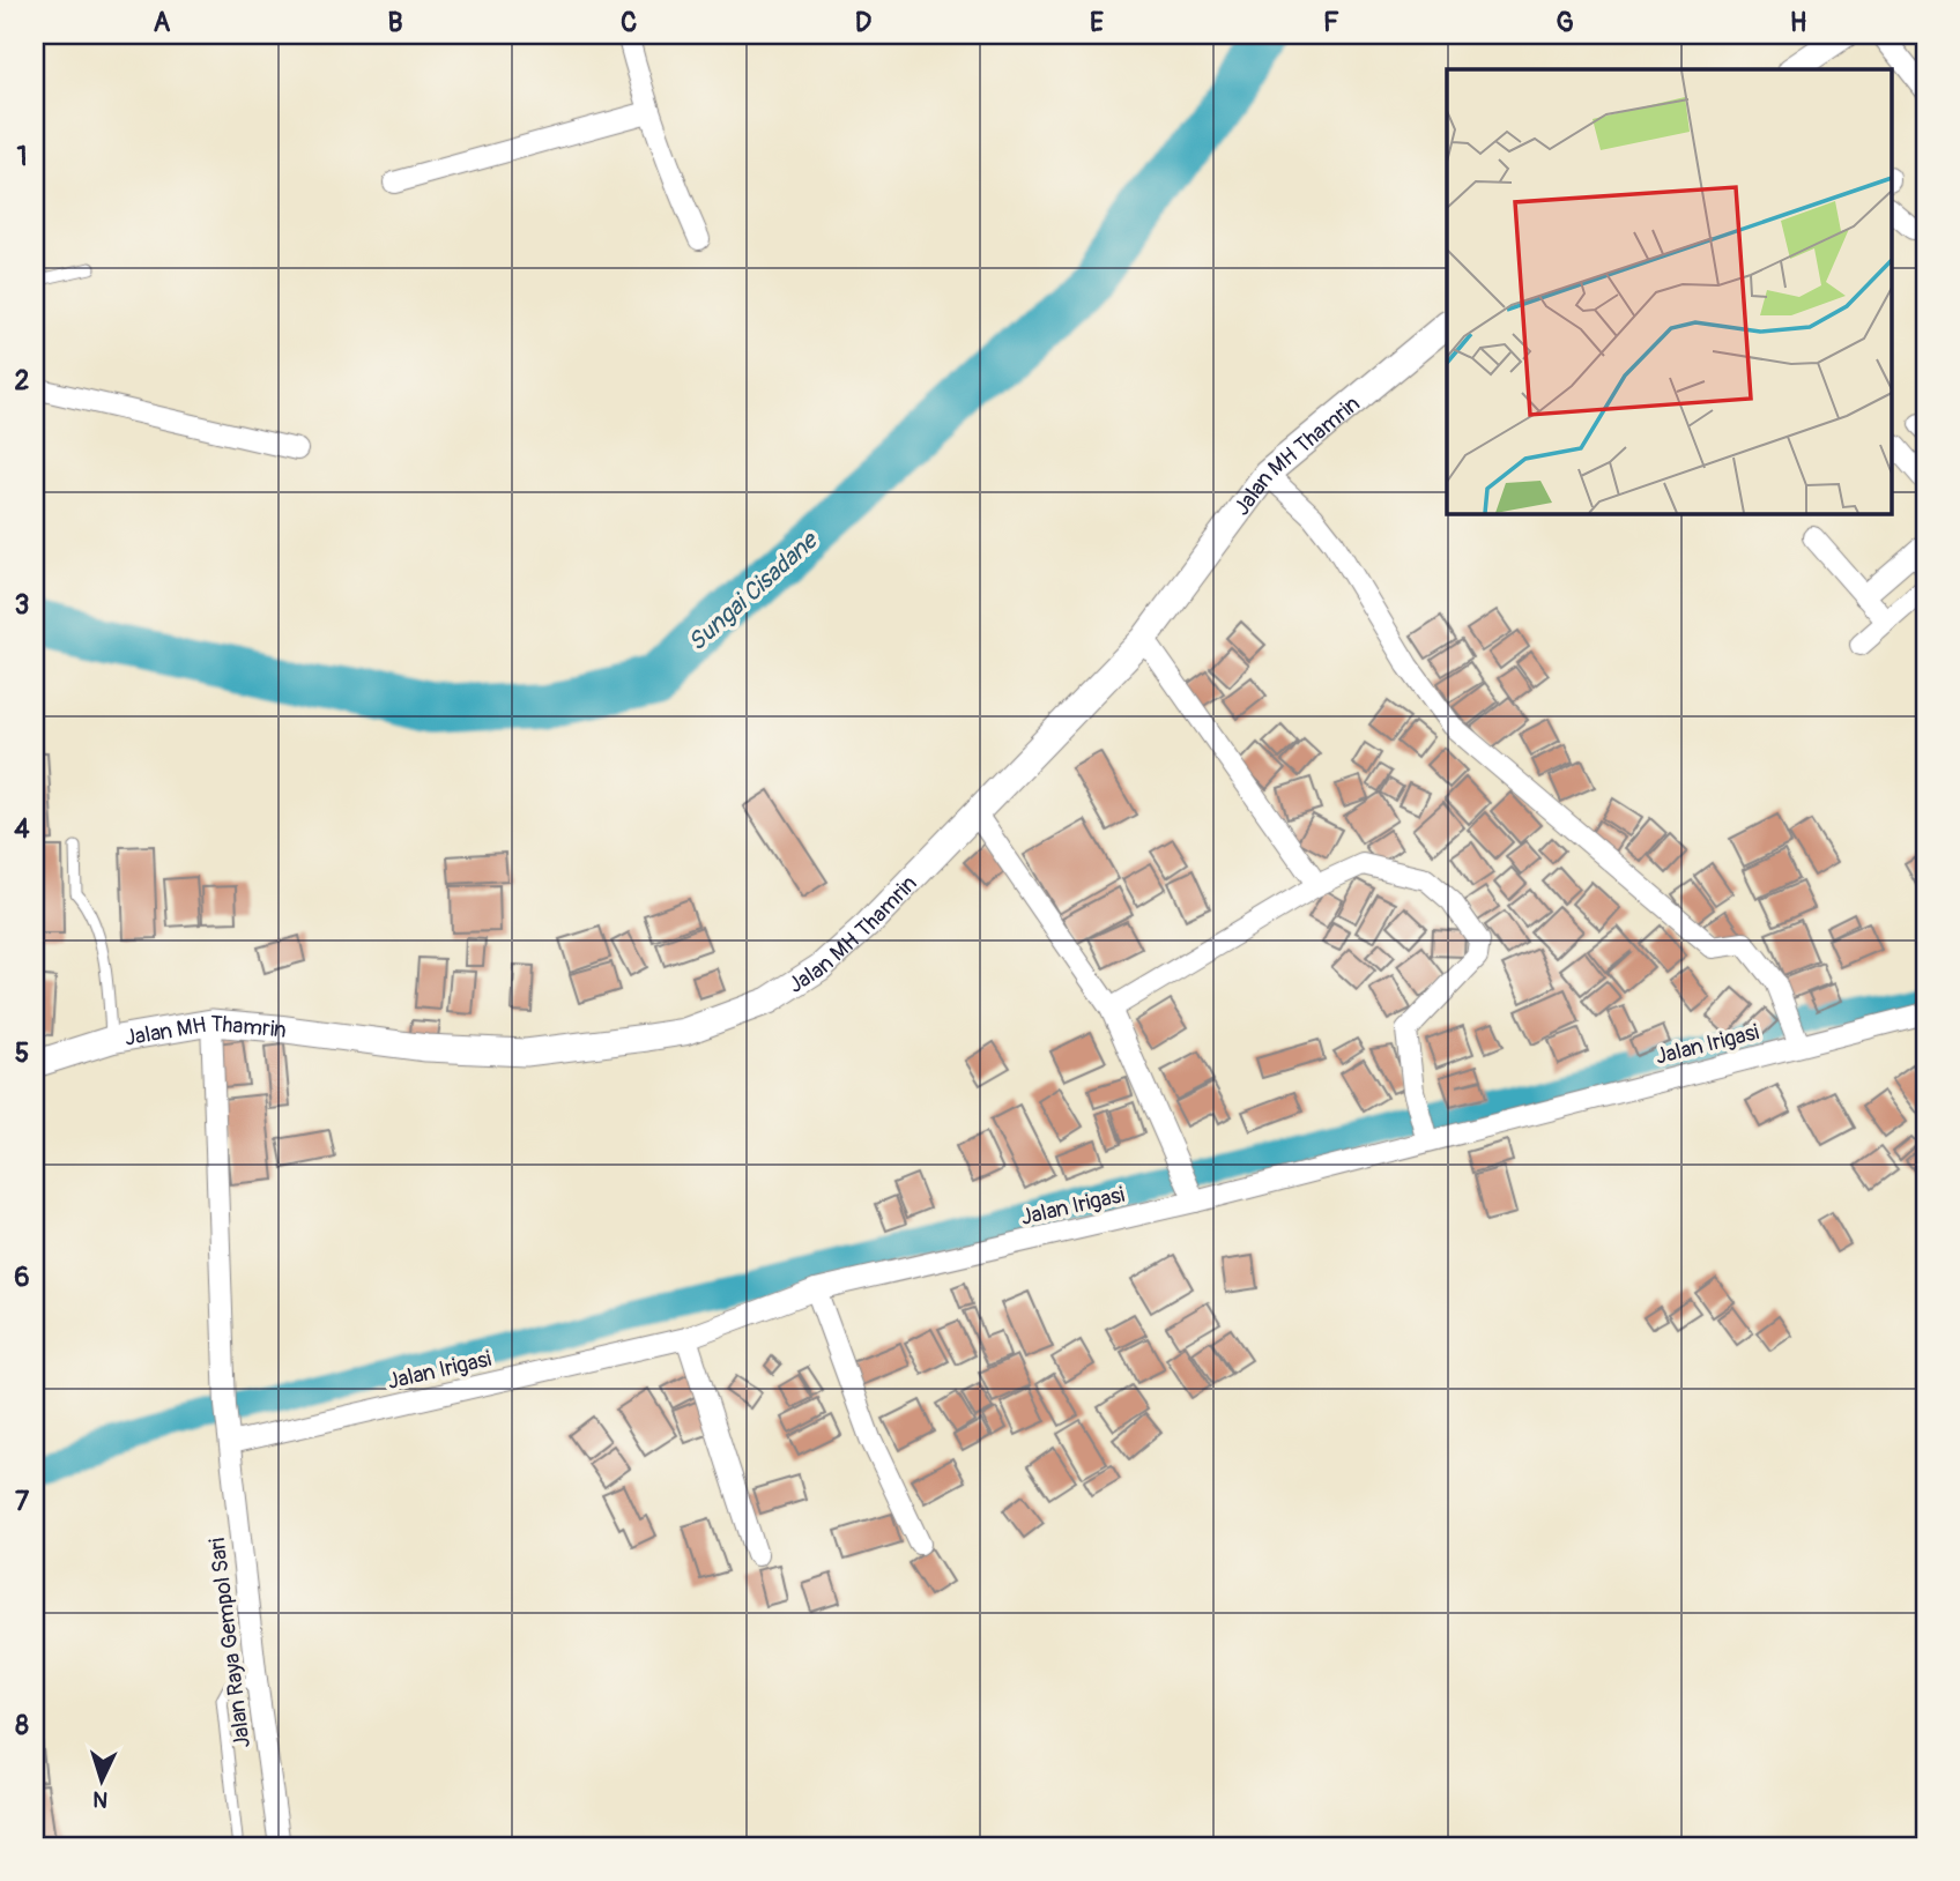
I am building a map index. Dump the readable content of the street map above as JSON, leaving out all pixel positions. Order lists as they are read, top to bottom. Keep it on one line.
{"streets":{"street":["Jalan MH Thamrin","Jalan Irigasi","Jalan Raya Gempol Sari"]},"crossings":[["Jalan MH Thamrin","Jalan Raya Gempol Sari"],["Jalan Irigasi","Jalan Raya Gempol Sari"]],"water":["Sungai Cisadane"],"north":"bottom","grid":{"columns":["A","B","C","D","E","F","G","H"],"rows":["1","2","3","4","5","6","7","8"]}}
